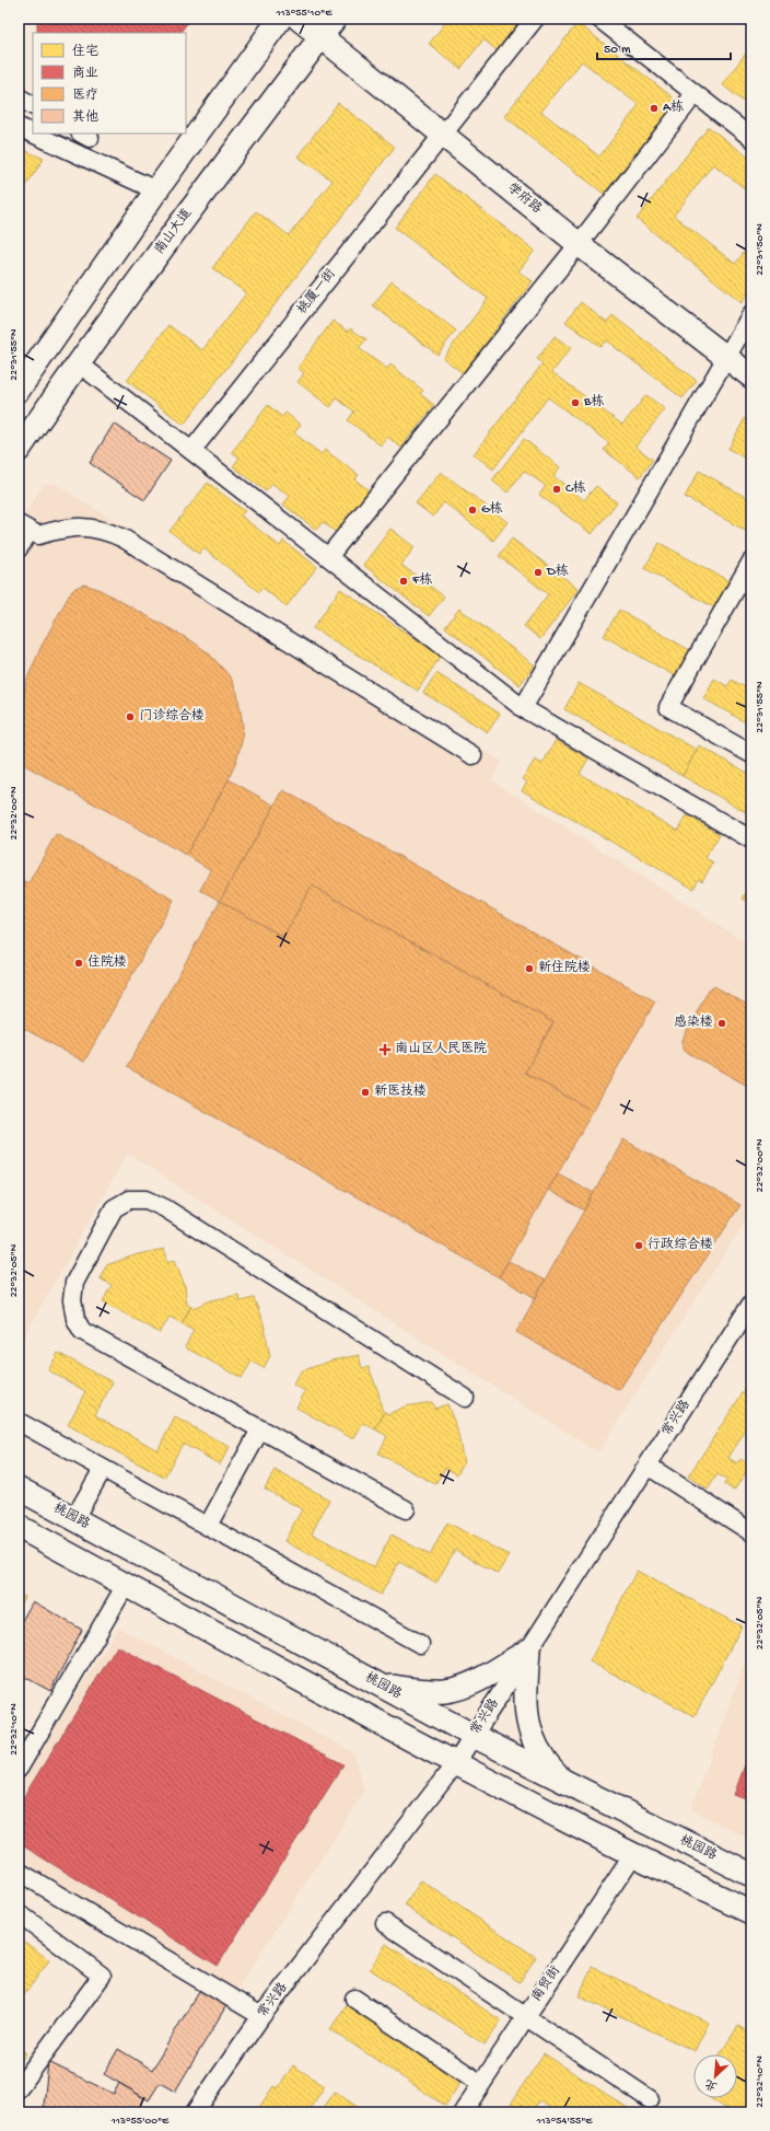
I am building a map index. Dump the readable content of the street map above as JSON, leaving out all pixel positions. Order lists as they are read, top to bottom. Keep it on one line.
{"streets":{"main road":["学府路","南山大道","桃园路"],"street":["桃厦一街","常兴路","南贸街"]},"crossings":[["学府路","南山大道"],["学府路","桃厦一街"],["常兴路","桃园路"]],"places":{"other":["A栋","B栋","C栋","G栋","D栋","F栋","门诊综合楼","住院楼","新住院楼","感染楼","新医技楼","行政综合楼"],"health":["南山区人民医院"]},"legend":["住宅","商业","医疗","其他"],"scale_bar":"50 m","north":"bottom left","coordinates":["113°55'10\"E","22°31'50\"N","22°31'55\"N","22°32'00\"N","22°32'05\"N","22°32'10\"N","113°55'00\"E","113°54'55\"E"]}
